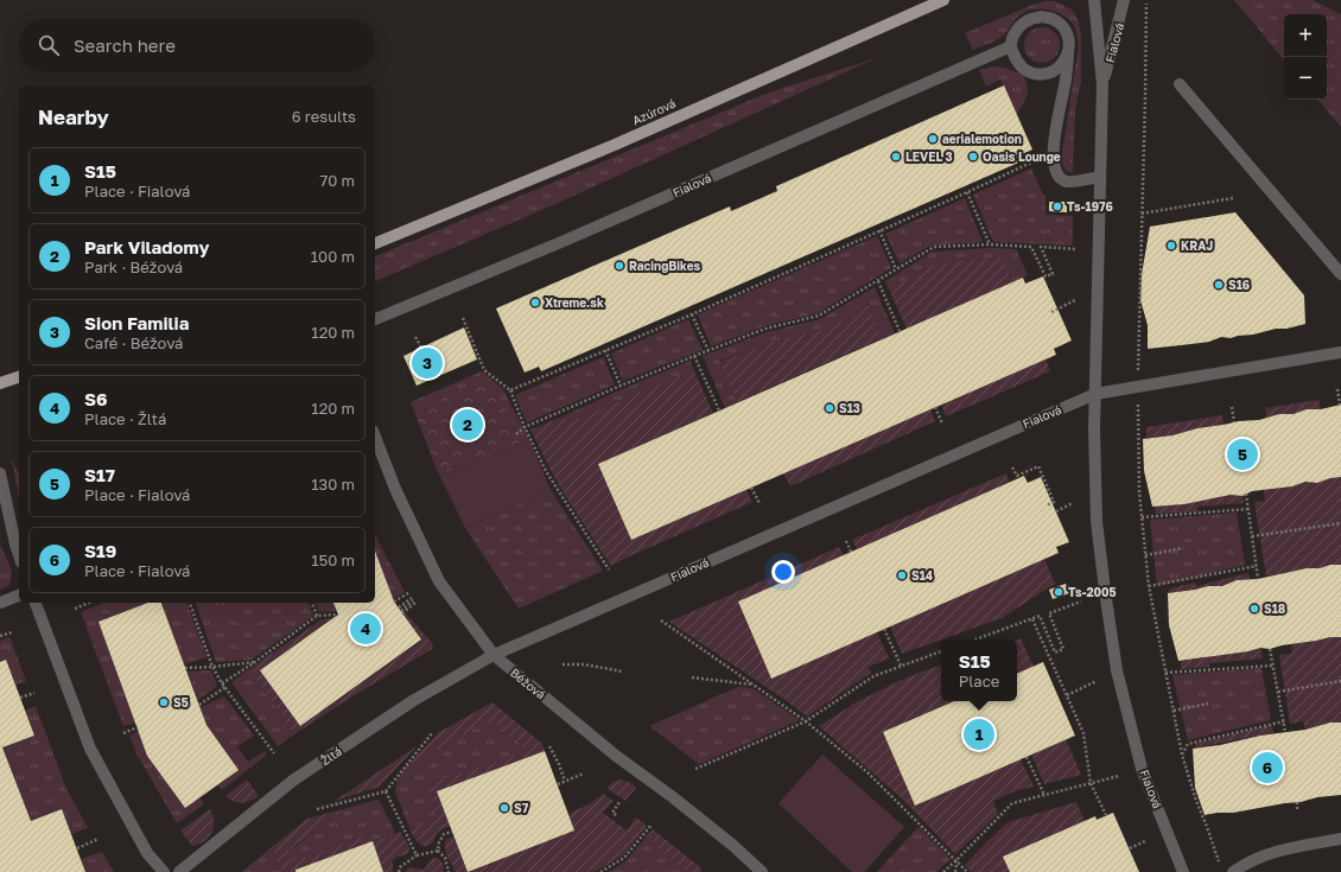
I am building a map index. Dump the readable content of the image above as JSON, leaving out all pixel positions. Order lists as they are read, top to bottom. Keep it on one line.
{"streets":{"main road":["Azúrová"],"street":["Fialová","Béžová","Žltá"]},"crossings":[["Fialová","Béžová"],["Fialová","Žltá"],["Béžová","Žltá"]],"places":["aerialemotion","LEVEL 3","Oasis Lounge","Ts-1976","KRAJ","RacingBikes","S16","Xtreme.sk","S13","S14","Ts-2005","S18","S5","S7"],"page":{"map_buttons":["+","−"],"search":"Search here","heading":["Nearby","6 results"],"list":[{"mark":"1","name":"S15","note":"Place · Fialová","value":"70 m"},{"mark":"2","name":"Park Viladomy","note":"Park · Béžová","value":"100 m"},{"mark":"3","name":"Sion Familia","note":"Café · Béžová","value":"120 m"},{"mark":"4","name":"S6","note":"Place · Žltá","value":"120 m"},{"mark":"5","name":"S17","note":"Place · Fialová","value":"130 m"},{"mark":"6","name":"S19","note":"Place · Fialová","value":"150 m"}],"pins":["3","2","5","4","1","6"],"popup":["S15","Place"]}}
